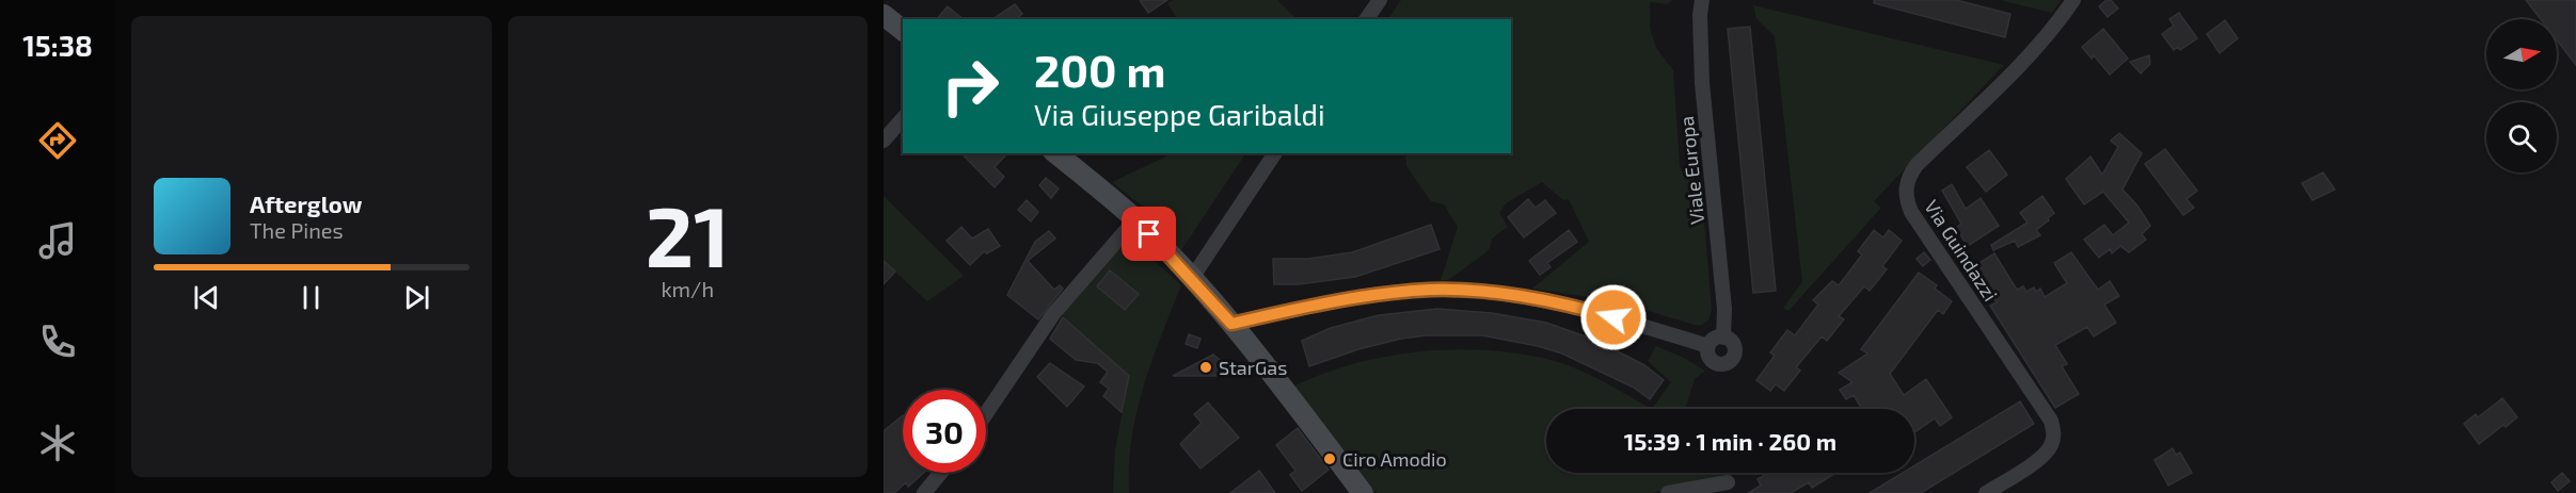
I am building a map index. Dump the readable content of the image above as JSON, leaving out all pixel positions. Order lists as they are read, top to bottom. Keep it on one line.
{"streets":{"street":["Viale Europa","Via Guindazzi"]},"places":["StarGas","Ciro Amodio"],"north":"right","page":{"tabs":"15:38","tile":["21","km/h"],"turn":["200 m","Via Giuseppe Garibaldi"],"song":["Afterglow","The Pines"],"limit":"30","trip":"15:39 · 1 min · 260 m"}}
